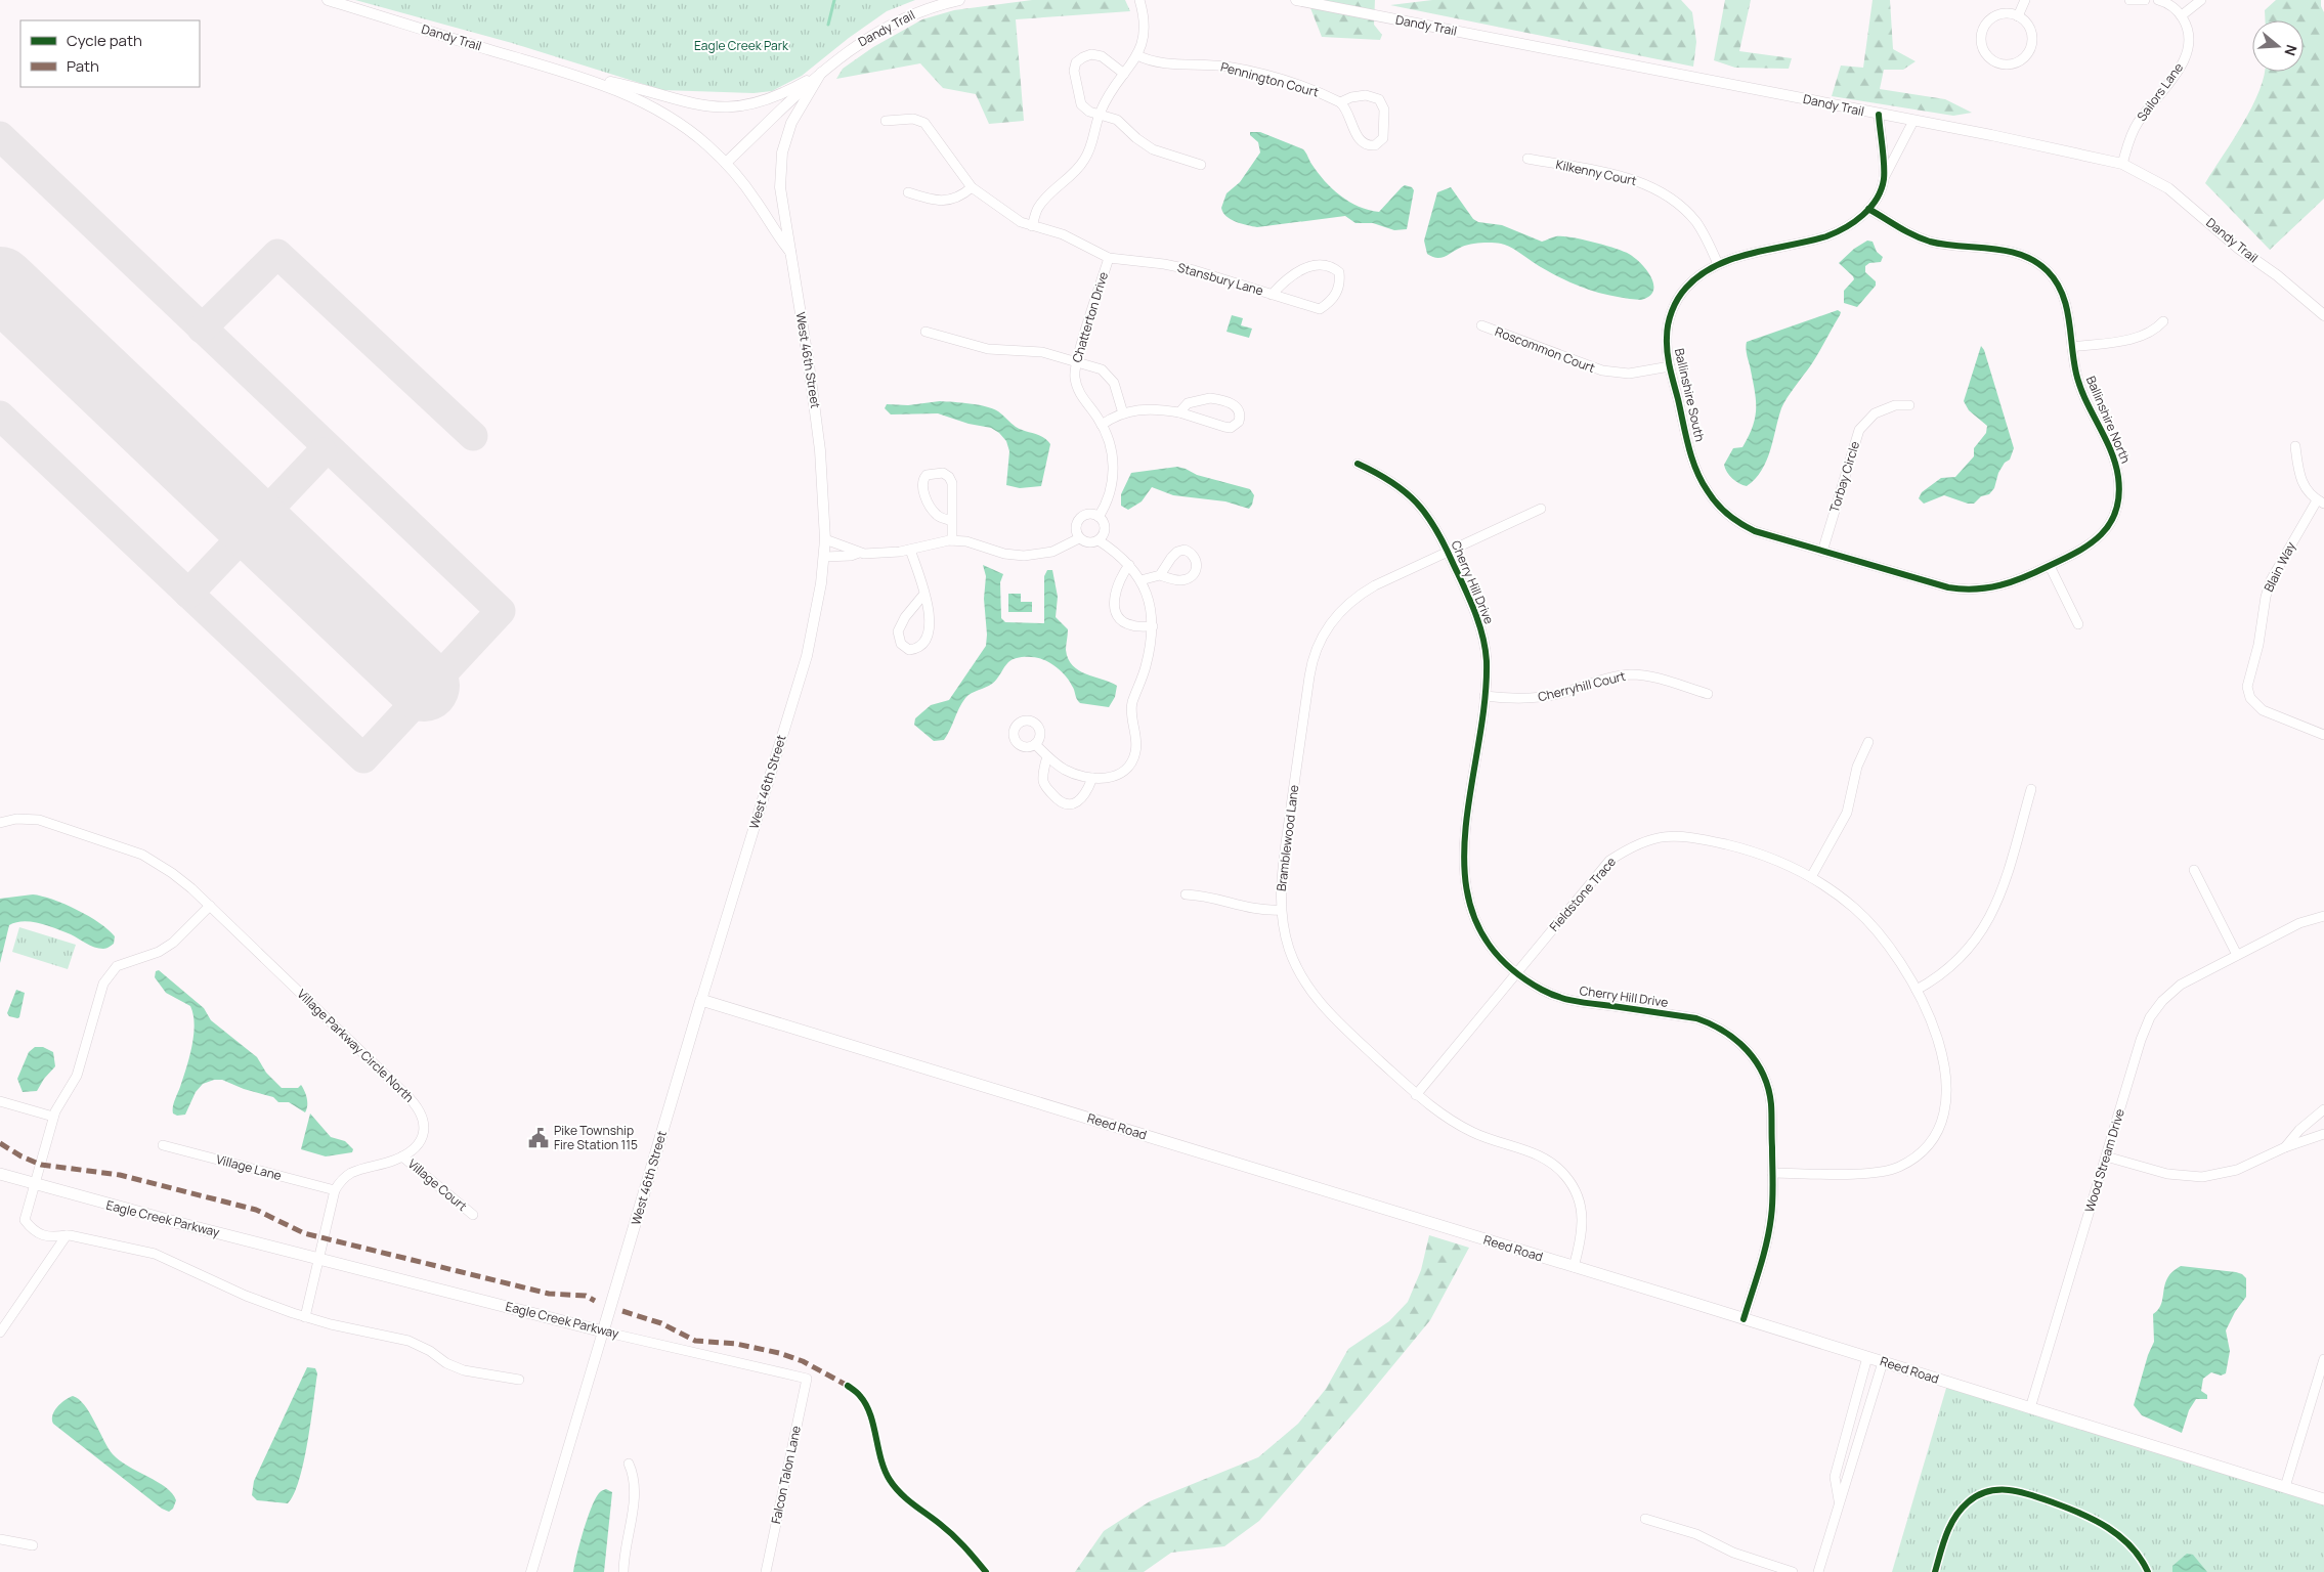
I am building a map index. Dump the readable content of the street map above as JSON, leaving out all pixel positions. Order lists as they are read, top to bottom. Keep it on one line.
{"streets":{"main road":["West 46th Street","Reed Road","Eagle Creek Parkway"],"street":["Dandy Trail","Pennington Court","Sailors Lane","Kilkenny Court","Stansbury Lane","Chatterton Drive","Roscommon Court","Ballinshire South","Ballinshire North","Torbay Circle","Blain Way","Cherry Hill Drive","Cherryhill Court","Bramblewood Lane","Fieldstone Trace","Village Parkway Circle North","Wood Stream Drive","Village Lane","Village Court","Falcon Talon Lane"]},"crossings":[["Dandy Trail","Sailors Lane"],["Dandy Trail","West 46th Street"],["Dandy Trail","Ballinshire South"],["Kilkenny Court","Ballinshire South"],["Stansbury Lane","Chatterton Drive"],["Roscommon Court","Ballinshire South"],["West 46th Street","Reed Road"],["West 46th Street","Eagle Creek Parkway"],["Ballinshire South","Ballinshire North"],["Ballinshire South","Torbay Circle"],["Ballinshire North","Torbay Circle"],["Cherry Hill Drive","Cherryhill Court"],["Cherry Hill Drive","Bramblewood Lane"],["Cherry Hill Drive","Fieldstone Trace"],["Cherry Hill Drive","Reed Road"],["Bramblewood Lane","Fieldstone Trace"],["Bramblewood Lane","Reed Road"],["Village Parkway Circle North","Village Lane"],["Village Parkway Circle North","Village Court"],["Reed Road","Wood Stream Drive"],["Eagle Creek Parkway","Falcon Talon Lane"]],"parks":["Eagle Creek Park"],"places":{"public building":["Pike Township Fire Station 115"]},"legend":["Cycle path","Path"],"north":"right"}
